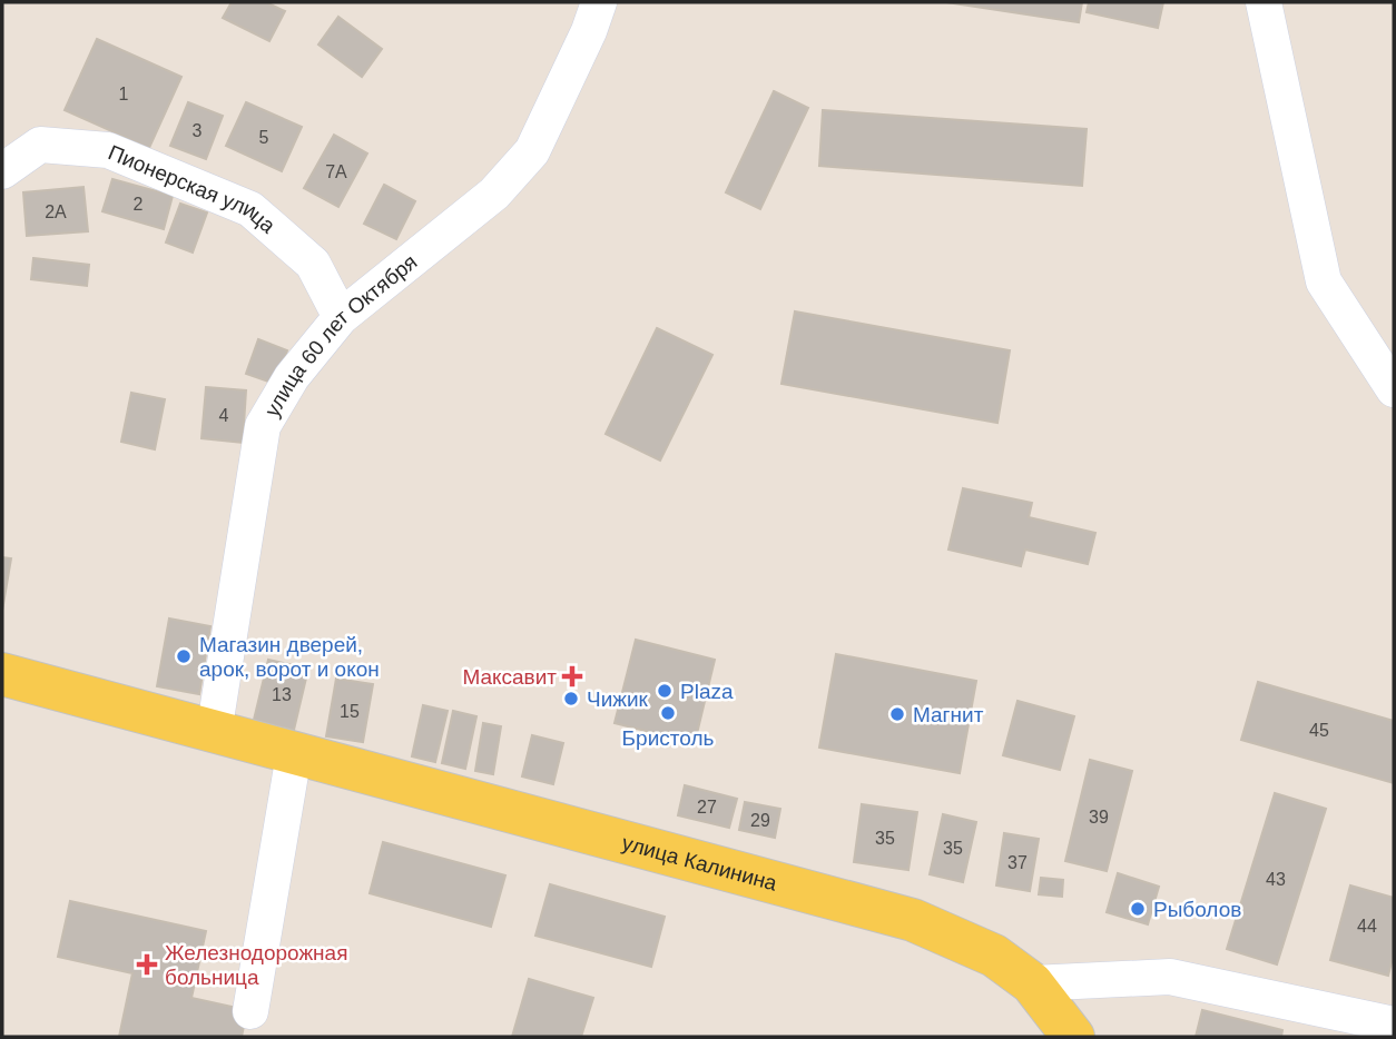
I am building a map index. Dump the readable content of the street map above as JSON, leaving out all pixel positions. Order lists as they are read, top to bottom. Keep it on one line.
{"streets":{"main road":["улица Калинина"],"street":["Пионерская улица","улица 60 лет Октября"]},"crossings":[["Пионерская улица","улица 60 лет Октября"],["улица 60 лет Октября","улица Калинина"]],"places":{"other":["Магазин дверей, арок, ворот и окон","Plaza","Чижик","Бристоль","Магнит","Рыболов"],"health":["Максавит","Железнодорожная больница"]},"house_numbers":["1","3","5","7А","2","2А","4","13","15","45","27","39","29","35","35","37","43","44"]}
